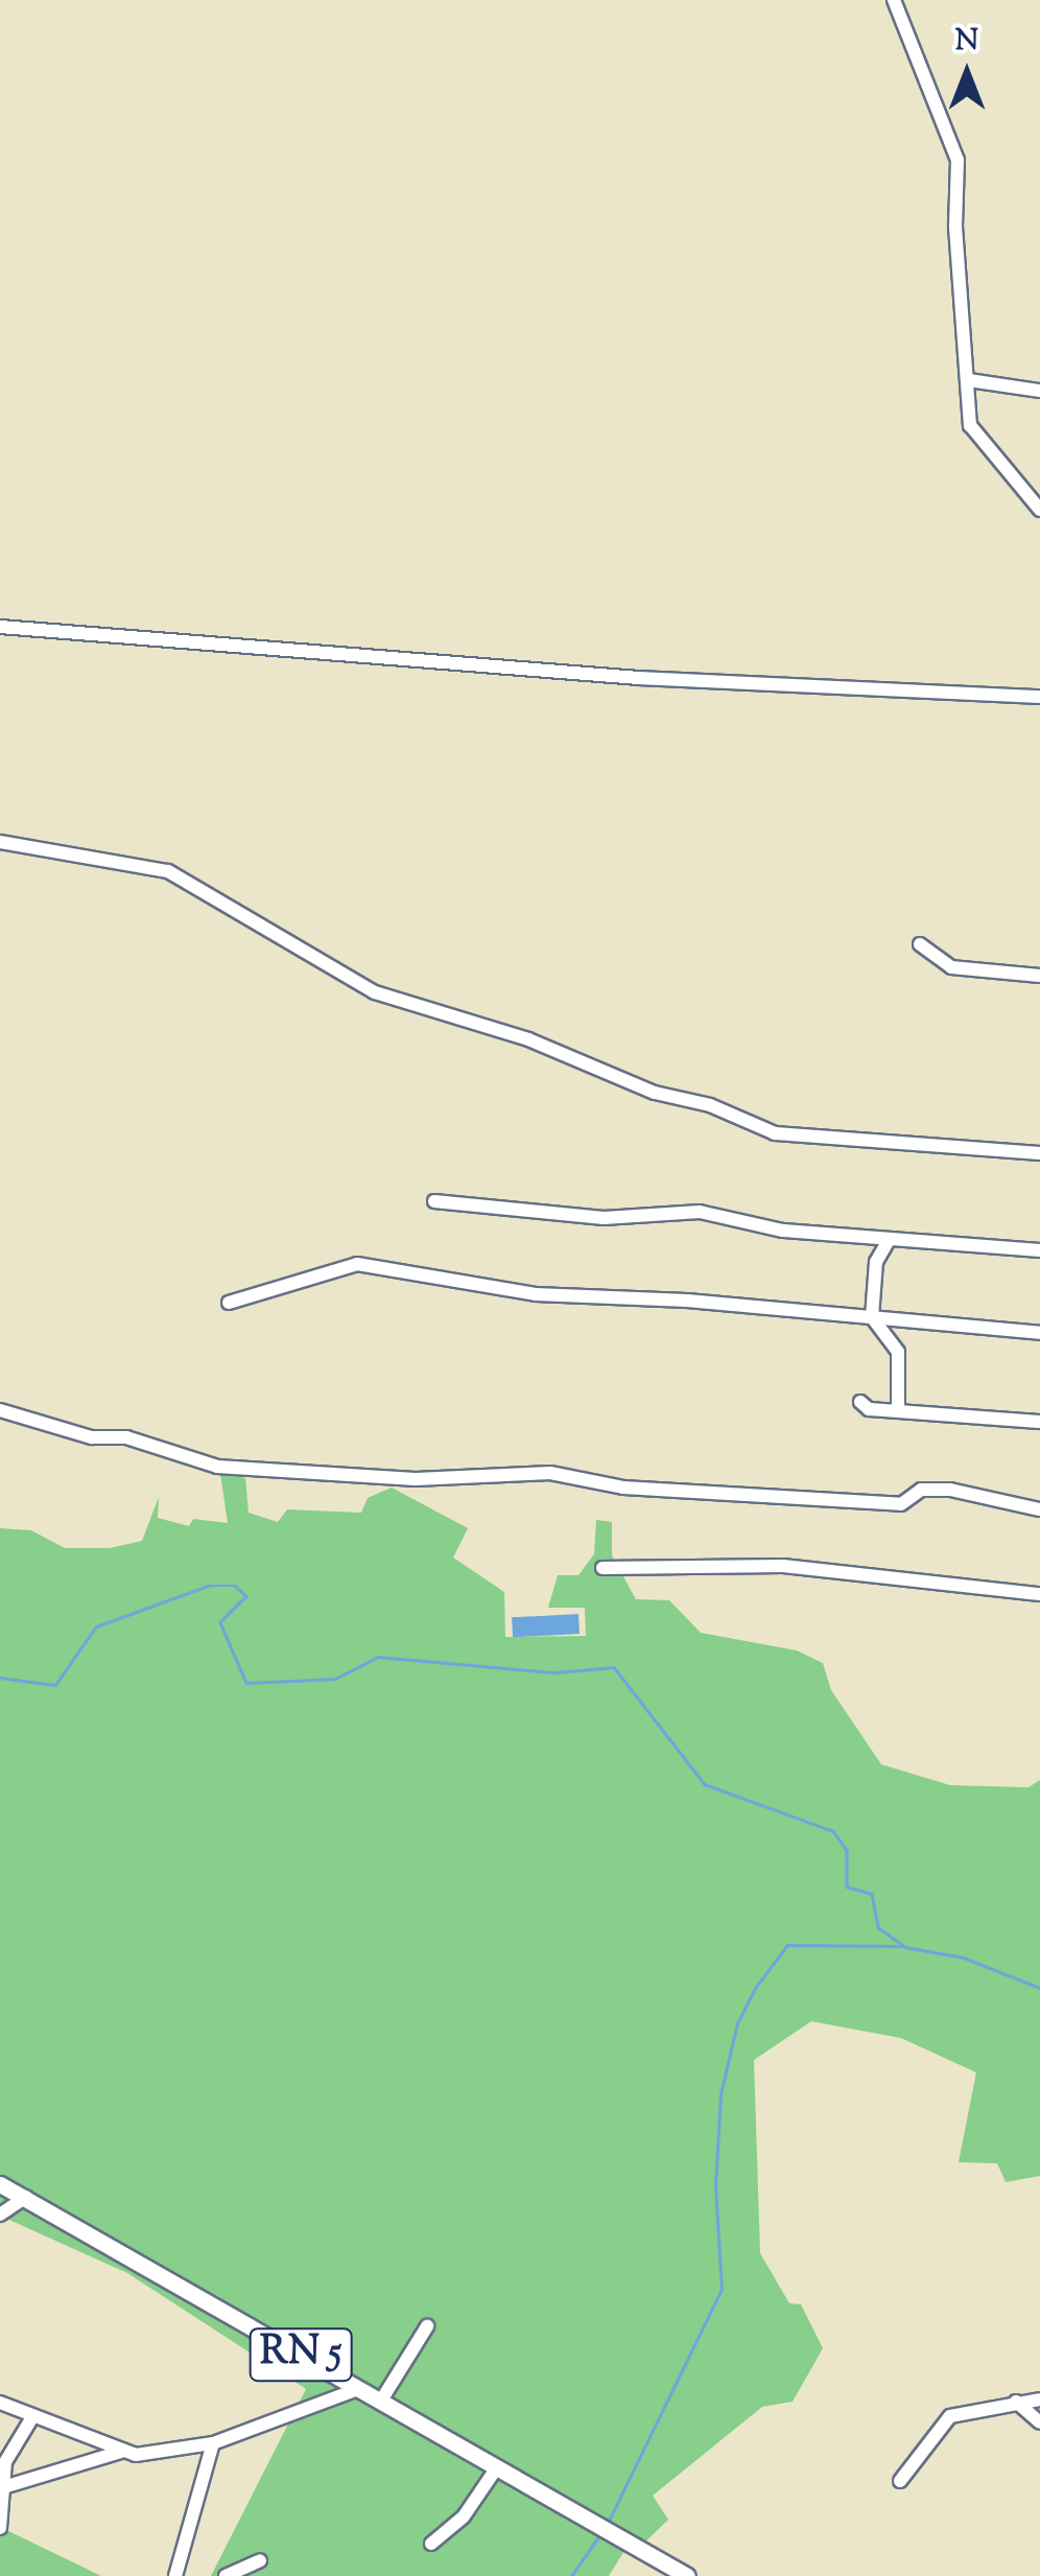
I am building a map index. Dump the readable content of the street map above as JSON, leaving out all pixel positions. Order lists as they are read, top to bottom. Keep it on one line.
{"streets":{"main road":["RN 5"]},"north":"top"}
